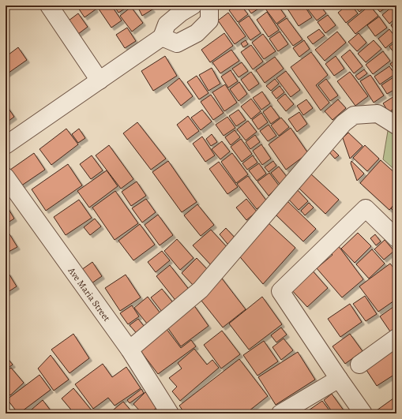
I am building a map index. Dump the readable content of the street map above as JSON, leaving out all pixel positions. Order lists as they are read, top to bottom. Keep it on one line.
{"streets":{"street":["Ave Maria Street"]}}
